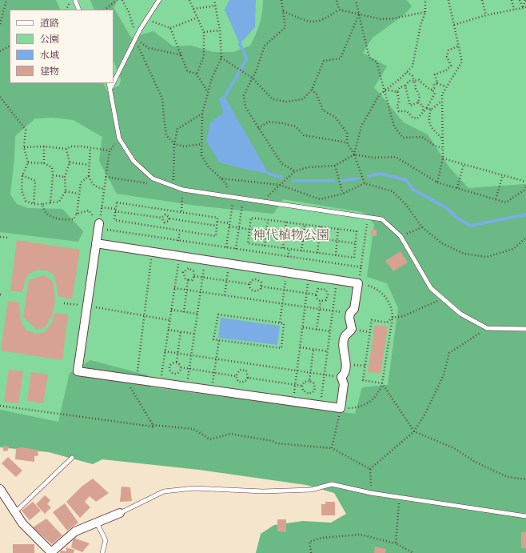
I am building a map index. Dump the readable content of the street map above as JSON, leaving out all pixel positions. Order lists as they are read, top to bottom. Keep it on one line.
{"parks":["神代植物公園"],"legend":["道路","公園","水域","建物"]}
